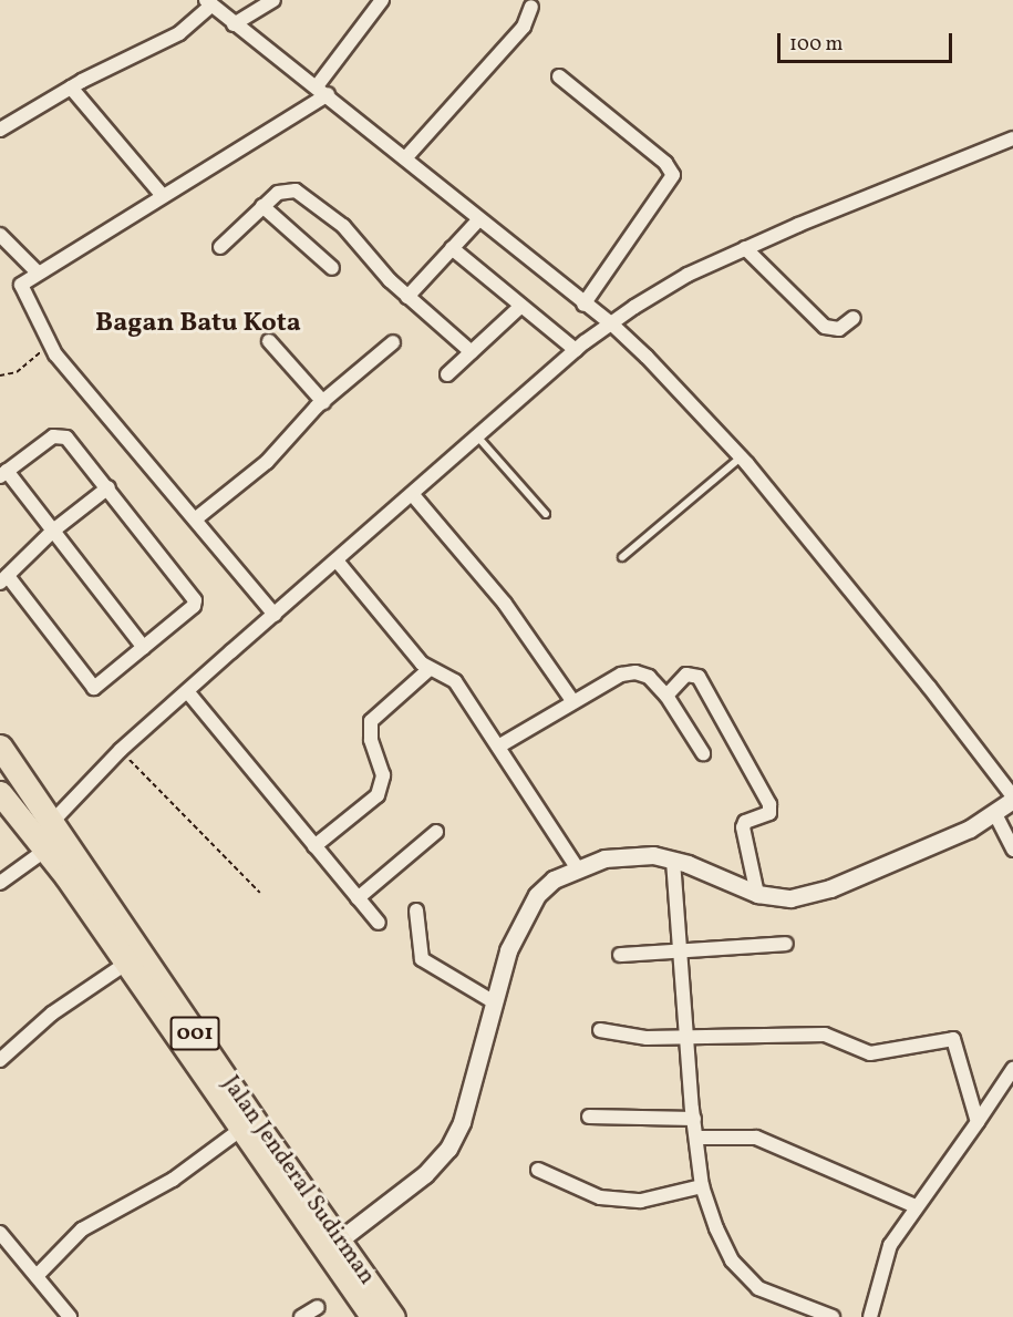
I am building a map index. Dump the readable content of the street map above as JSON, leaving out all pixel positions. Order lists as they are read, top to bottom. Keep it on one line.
{"streets":{"highway":["001","Jalan Jenderal Sudirman"]},"districts":["Bagan Batu Kota"],"scale_bar":"100 m"}
